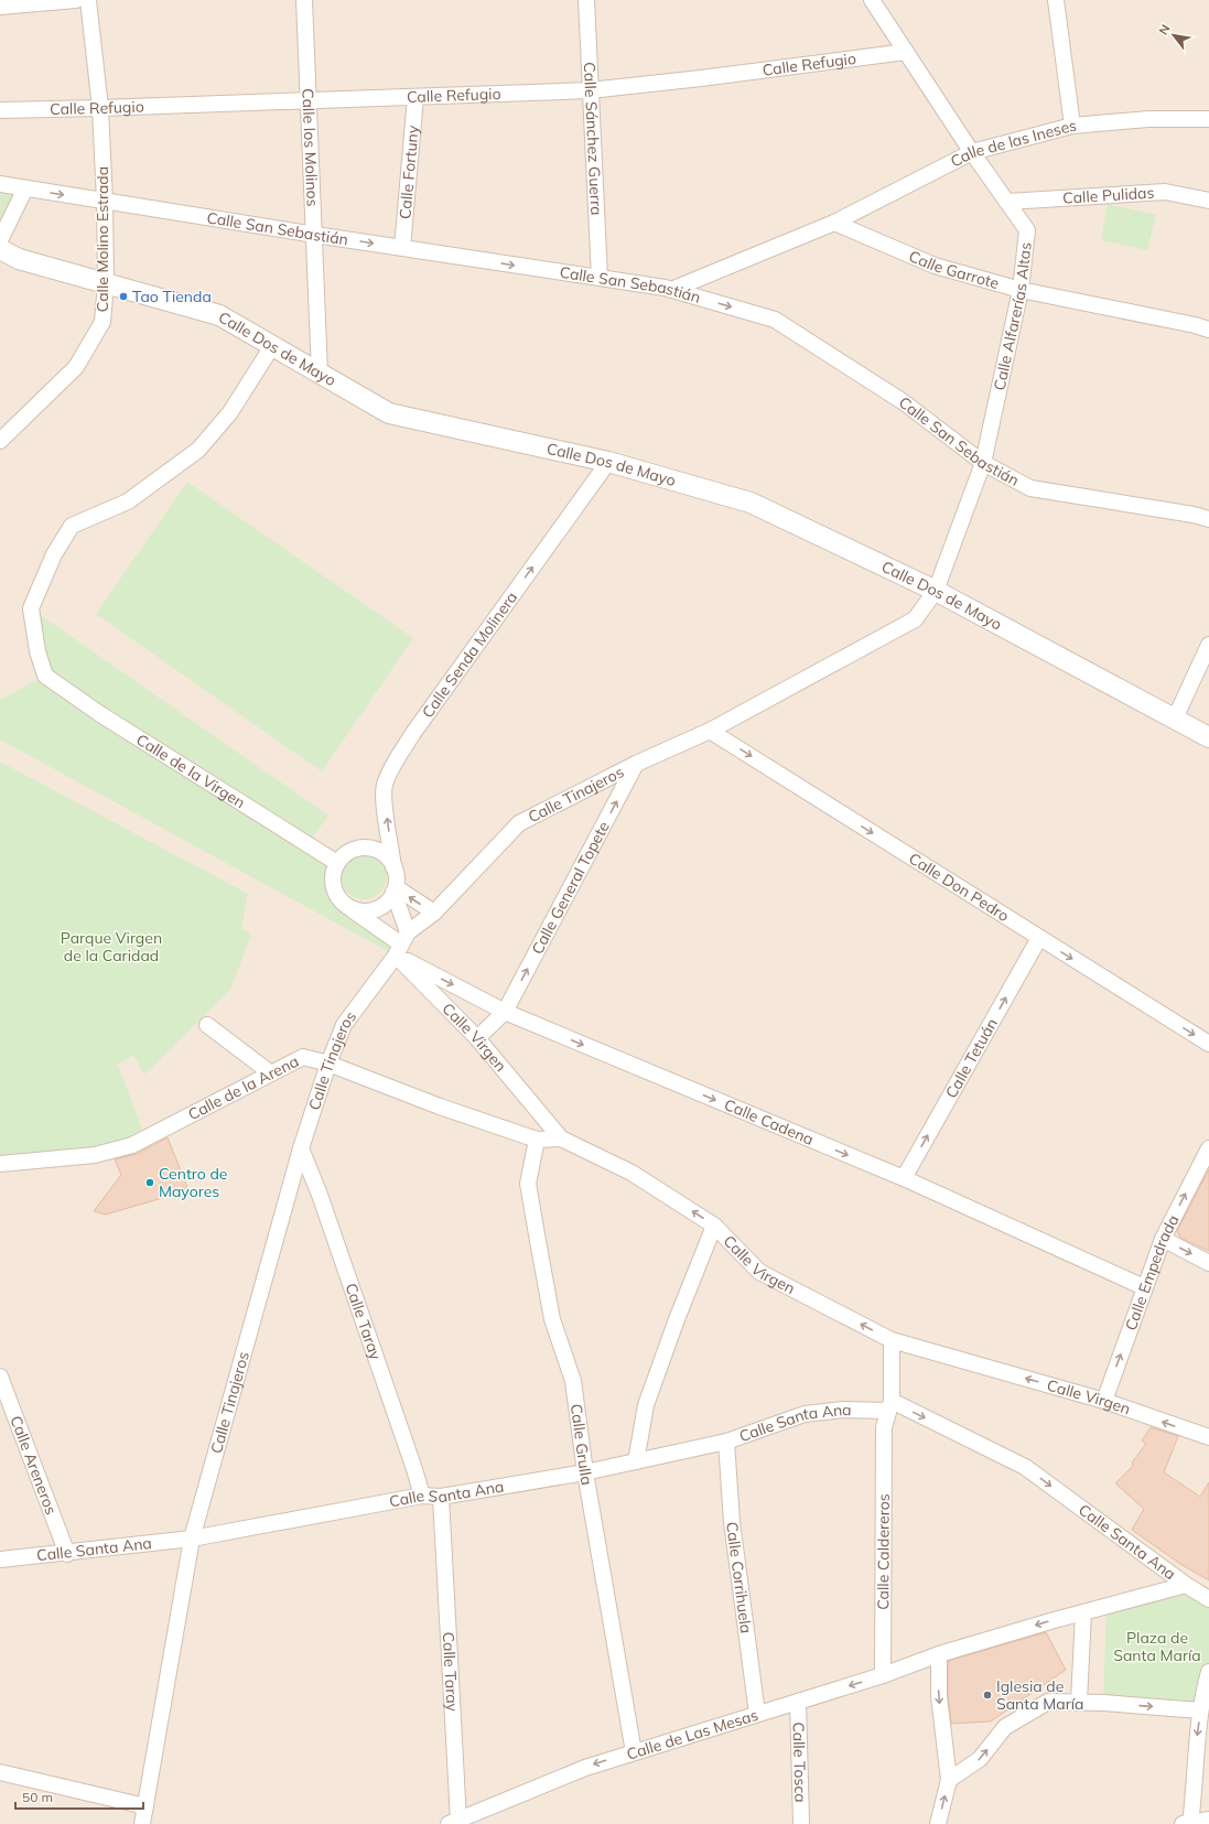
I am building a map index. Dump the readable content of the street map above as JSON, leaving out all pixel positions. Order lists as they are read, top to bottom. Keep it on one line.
{"streets":{"street":["Calle Refugio","Calle Sánchez Guerra","Calle de las Ineses","Calle los Molinos","Calle Fortuny","Calle Pulidas","Calle San Sebastián","Calle Molino Estrada","Calle Garrote","Calle Alfarerías Altas","Calle Dos de Mayo","Calle Senda Molinera","Calle de la Virgen","Calle Tinajeros","Calle General Topete","Calle Don Pedro","Calle Virgen","Calle Tetuán","Calle de la Arena","Calle Cadena","Calle Empedrada","Calle Taray","Calle Santa Ana","Calle Grulla","Calle Areneros","Calle Caldereros","Calle Corrihuela","Calle de Las Mesas","Calle Tosca"]},"crossings":[["Calle Refugio","Calle Sánchez Guerra"],["Calle Refugio","Calle los Molinos"],["Calle Refugio","Calle Fortuny"],["Calle Refugio","Calle Molino Estrada"],["Calle Refugio","Calle Alfarerías Altas"],["Calle Sánchez Guerra","Calle San Sebastián"],["Calle de las Ineses","Calle San Sebastián"],["Calle de las Ineses","Calle Garrote"],["Calle de las Ineses","Calle Alfarerías Altas"],["Calle los Molinos","Calle San Sebastián"],["Calle los Molinos","Calle Dos de Mayo"],["Calle Fortuny","Calle San Sebastián"],["Calle Pulidas","Calle Alfarerías Altas"],["Calle San Sebastián","Calle Molino Estrada"],["Calle San Sebastián","Calle Alfarerías Altas"],["Calle Molino Estrada","Calle Dos de Mayo"],["Calle Garrote","Calle Alfarerías Altas"],["Calle Alfarerías Altas","Calle Dos de Mayo"],["Calle Alfarerías Altas","Calle Tinajeros"],["Calle Dos de Mayo","Calle Senda Molinera"],["Calle Dos de Mayo","Calle de la Virgen"],["Calle Dos de Mayo","Calle Tinajeros"],["Calle Senda Molinera","Calle de la Virgen"],["Calle Tinajeros","Calle General Topete"],["Calle Tinajeros","Calle Don Pedro"],["Calle Tinajeros","Calle Virgen"],["Calle Tinajeros","Calle de la Arena"],["Calle Tinajeros","Calle Cadena"],["Calle Tinajeros","Calle Taray"],["Calle Tinajeros","Calle Santa Ana"],["Calle General Topete","Calle Virgen"],["Calle General Topete","Calle Cadena"],["Calle Don Pedro","Calle Tetuán"],["Calle Virgen","Calle de la Arena"],["Calle Virgen","Calle Cadena"],["Calle Virgen","Calle Empedrada"],["Calle Tetuán","Calle Cadena"],["Calle de la Arena","Calle Grulla"],["Calle Cadena","Calle Empedrada"],["Calle Taray","Calle Santa Ana"],["Calle Taray","Calle de Las Mesas"],["Calle Santa Ana","Calle Grulla"],["Calle Santa Ana","Calle Areneros"],["Calle Santa Ana","Calle Caldereros"],["Calle Santa Ana","Calle Corrihuela"],["Calle Grulla","Calle de Las Mesas"],["Calle Caldereros","Calle de Las Mesas"],["Calle Corrihuela","Calle de Las Mesas"],["Calle de Las Mesas","Calle Tosca"]],"one_way":["Calle San Sebastián","Calle Senda Molinera","Calle General Topete","Calle Don Pedro","Calle Virgen","Calle Tetuán","Calle Cadena","Calle Empedrada","Calle de Las Mesas"],"parks":["Parque Virgen de la Caridad","Plaza de Santa María"],"places":["Tao Tienda","Centro de Mayores","Iglesia de Santa María"],"scale_bar":"50 m","north":"top left"}
